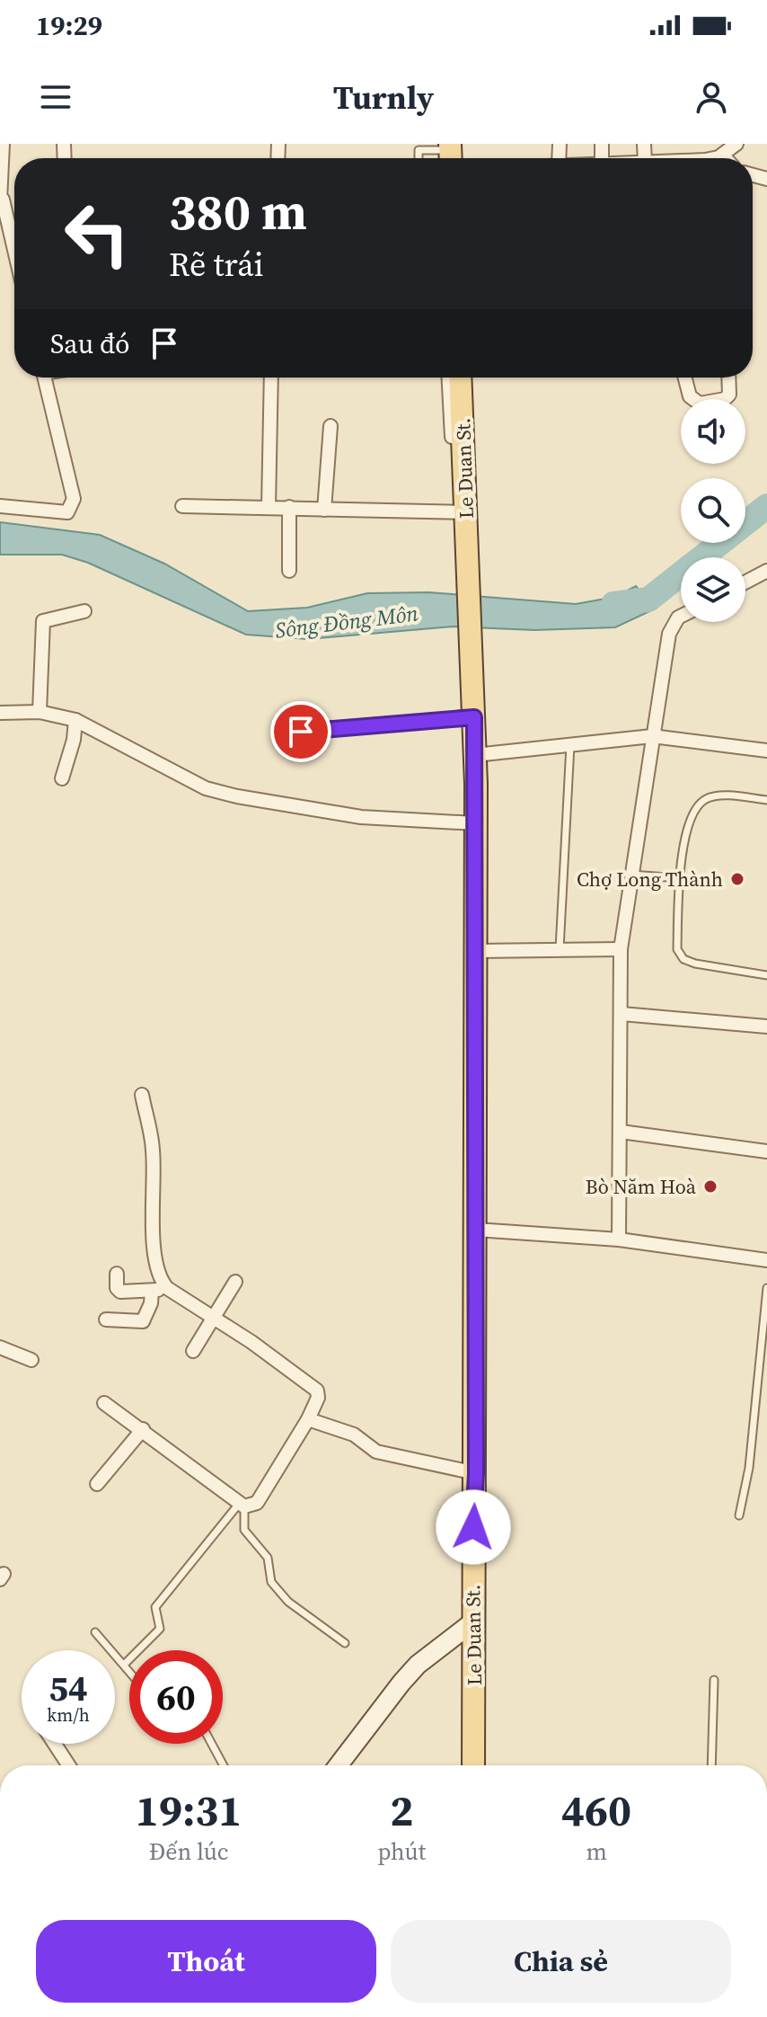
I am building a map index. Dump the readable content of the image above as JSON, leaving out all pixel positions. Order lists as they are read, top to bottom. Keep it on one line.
{"streets":{"main road":["Le Duan St."]},"water":["Sông Đồng Môn"],"places":["Chợ Long Thành","Bò Năm Hoà"],"page":{"status":"19:29","header":"Turnly","turn":["380 m","Rẽ trái"],"then":"Sau đó","speed":"54 km/h","limit":"60","eta":["19:31","Đến lúc","2","phút","460","m"],"buttons":["Thoát","Chia sẻ"]}}
